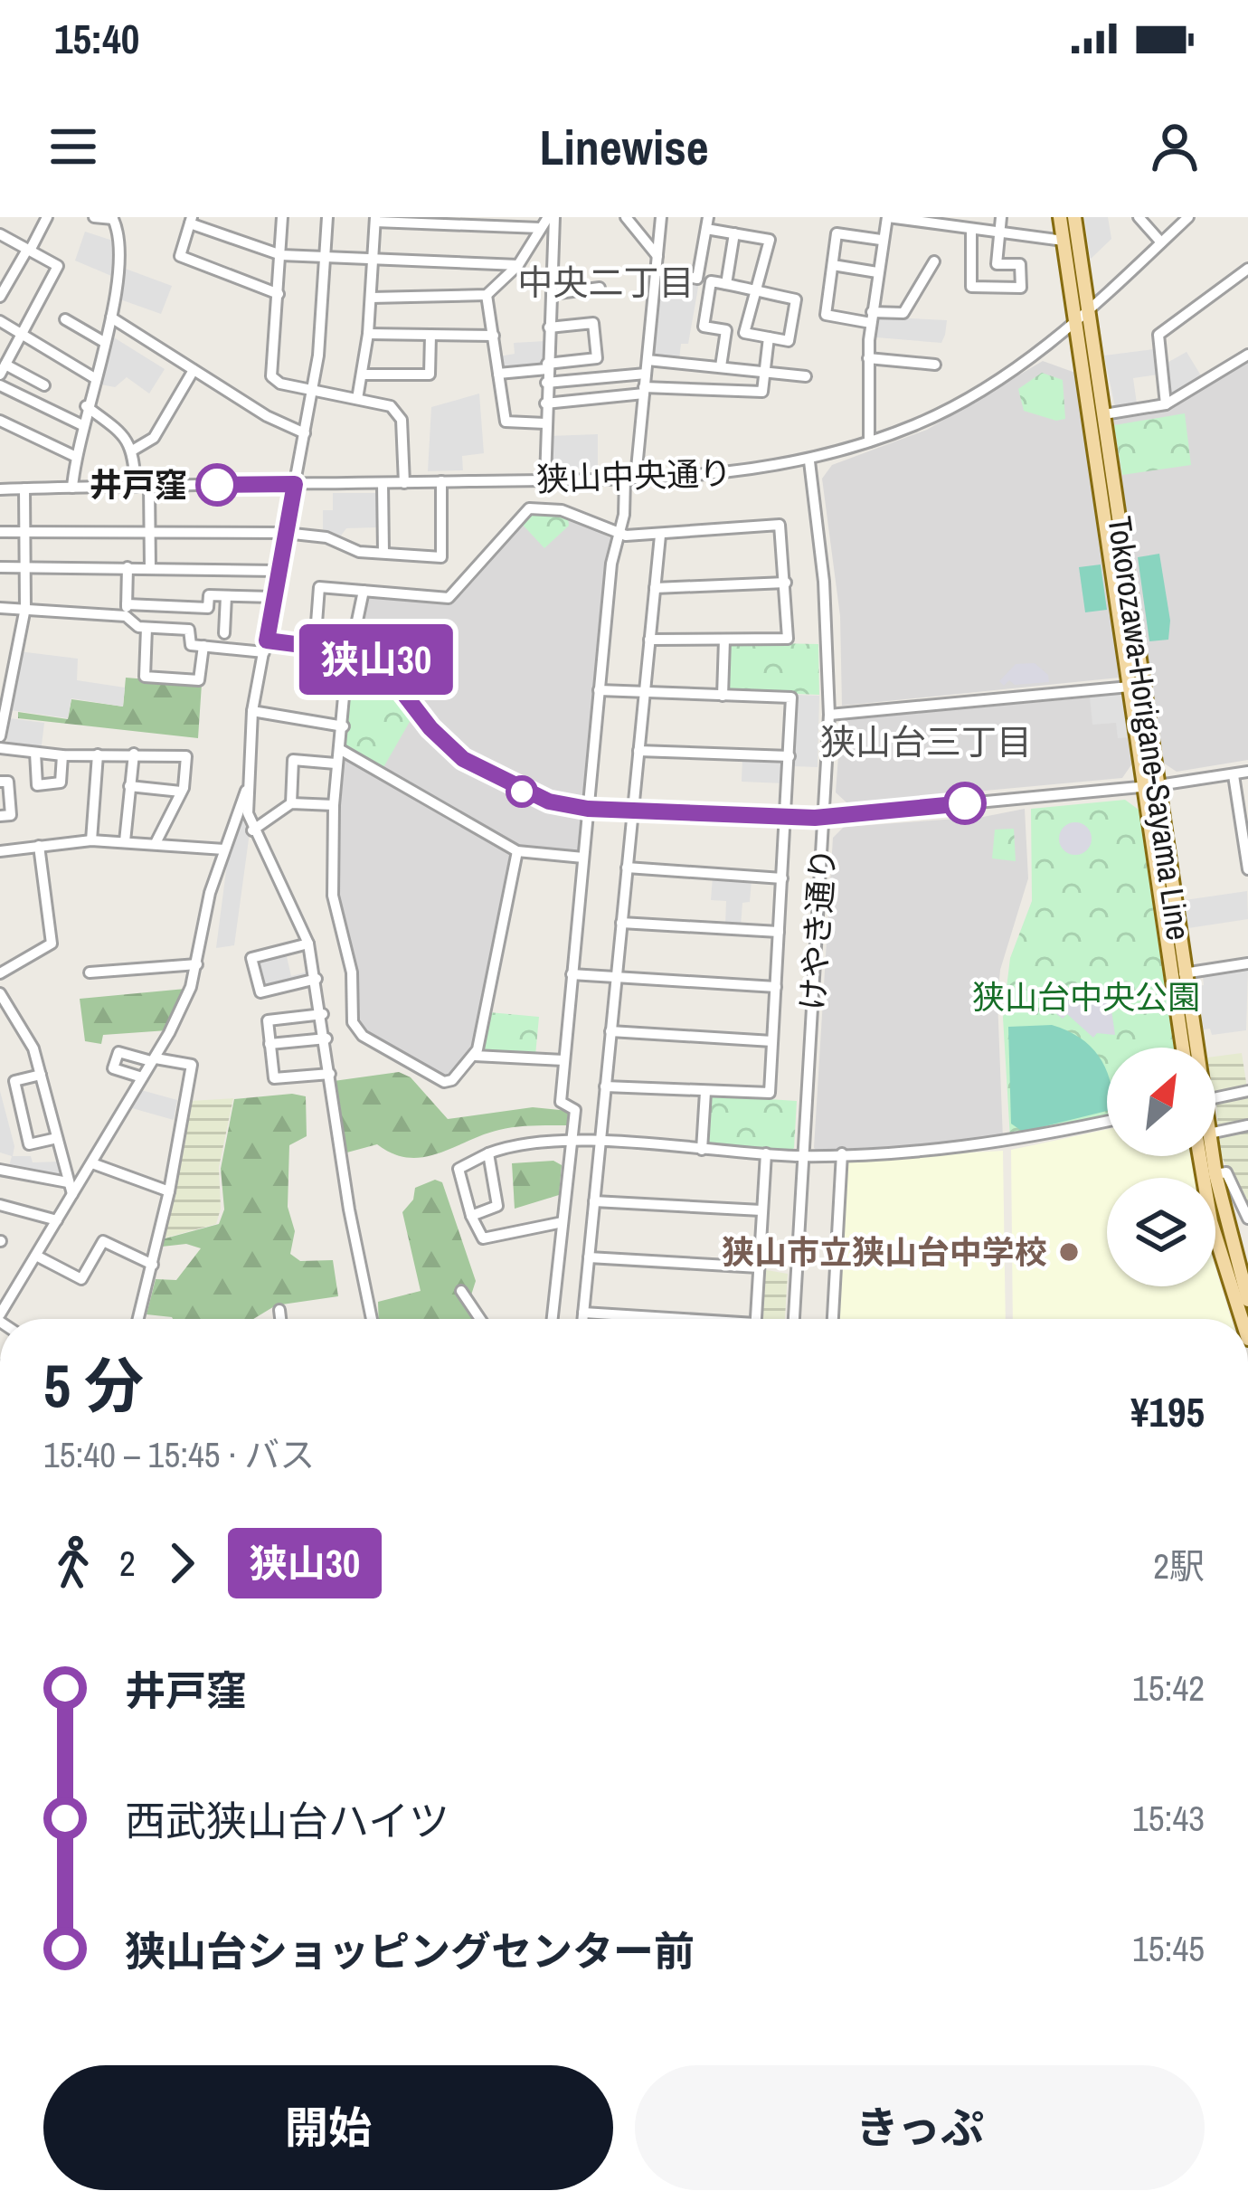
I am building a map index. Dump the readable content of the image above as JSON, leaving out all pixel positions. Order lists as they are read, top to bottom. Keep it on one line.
{"streets":{"main road":["Tokorozawa-Horigane-Sayama Line"],"street":["狭山中央通り","けやき通り"]},"crossings":[["狭山中央通り","Tokorozawa-Horigane-Sayama Line"],["狭山中央通り","けやき通り"]],"districts":["中央二丁目","狭山台三丁目"],"parks":["狭山台中央公園"],"places":["井戸窪","狭山市立狭山台中学校"],"lines":["bus line 狭山30"],"north":"top right","page":{"status":"15:40","header":"Linewise","on_map":"狭山30","heading":["5 分","15:40 – 15:45 · バス","¥195"],"legs":["2","狭山30","2駅"],"list":[{"name":"井戸窪","value":"15:42"},{"name":"西武狭山台ハイツ","value":"15:43"},{"name":"狭山台ショッピングセンター前","value":"15:45"}],"buttons":["開始","きっぷ"]}}
